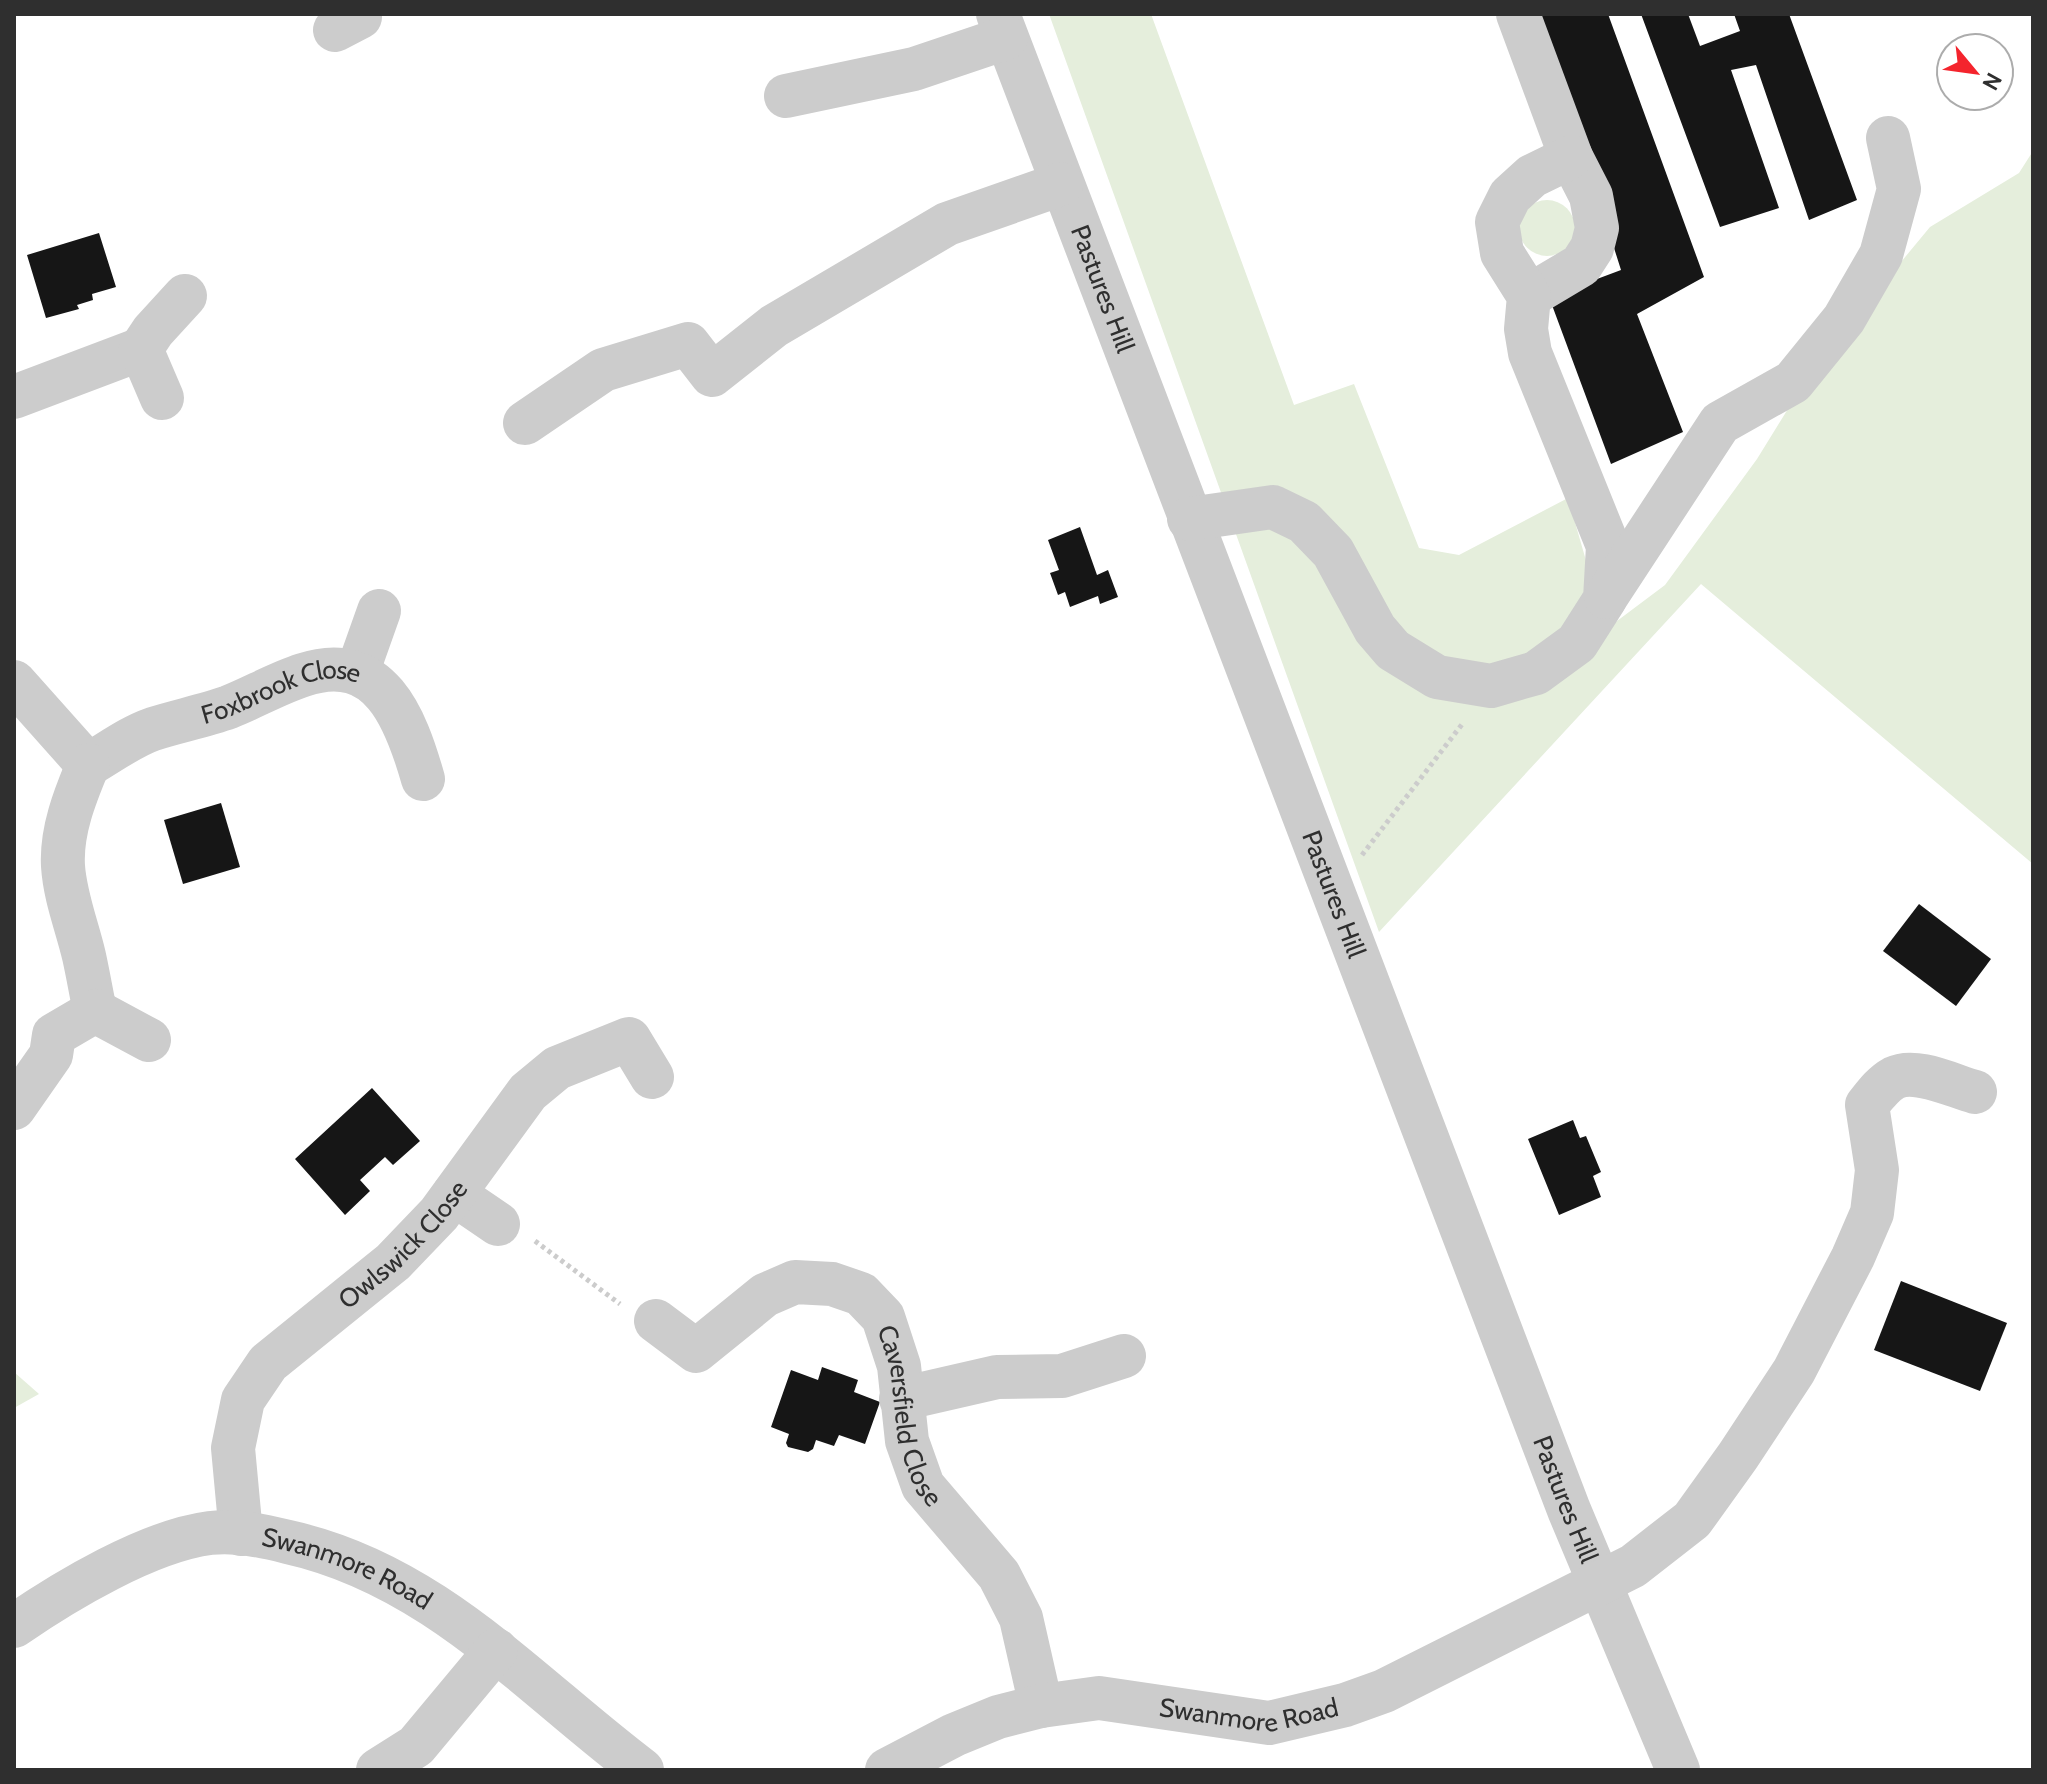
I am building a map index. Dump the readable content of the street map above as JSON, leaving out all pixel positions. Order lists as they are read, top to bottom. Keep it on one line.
{"streets":{"street":["Pastures Hill","Foxbrook Close","Owlswick Close","Caversfield Close","Swanmore Road"]},"crossings":[["Pastures Hill","Swanmore Road"],["Owlswick Close","Swanmore Road"],["Caversfield Close","Swanmore Road"]],"north":"bottom right"}
